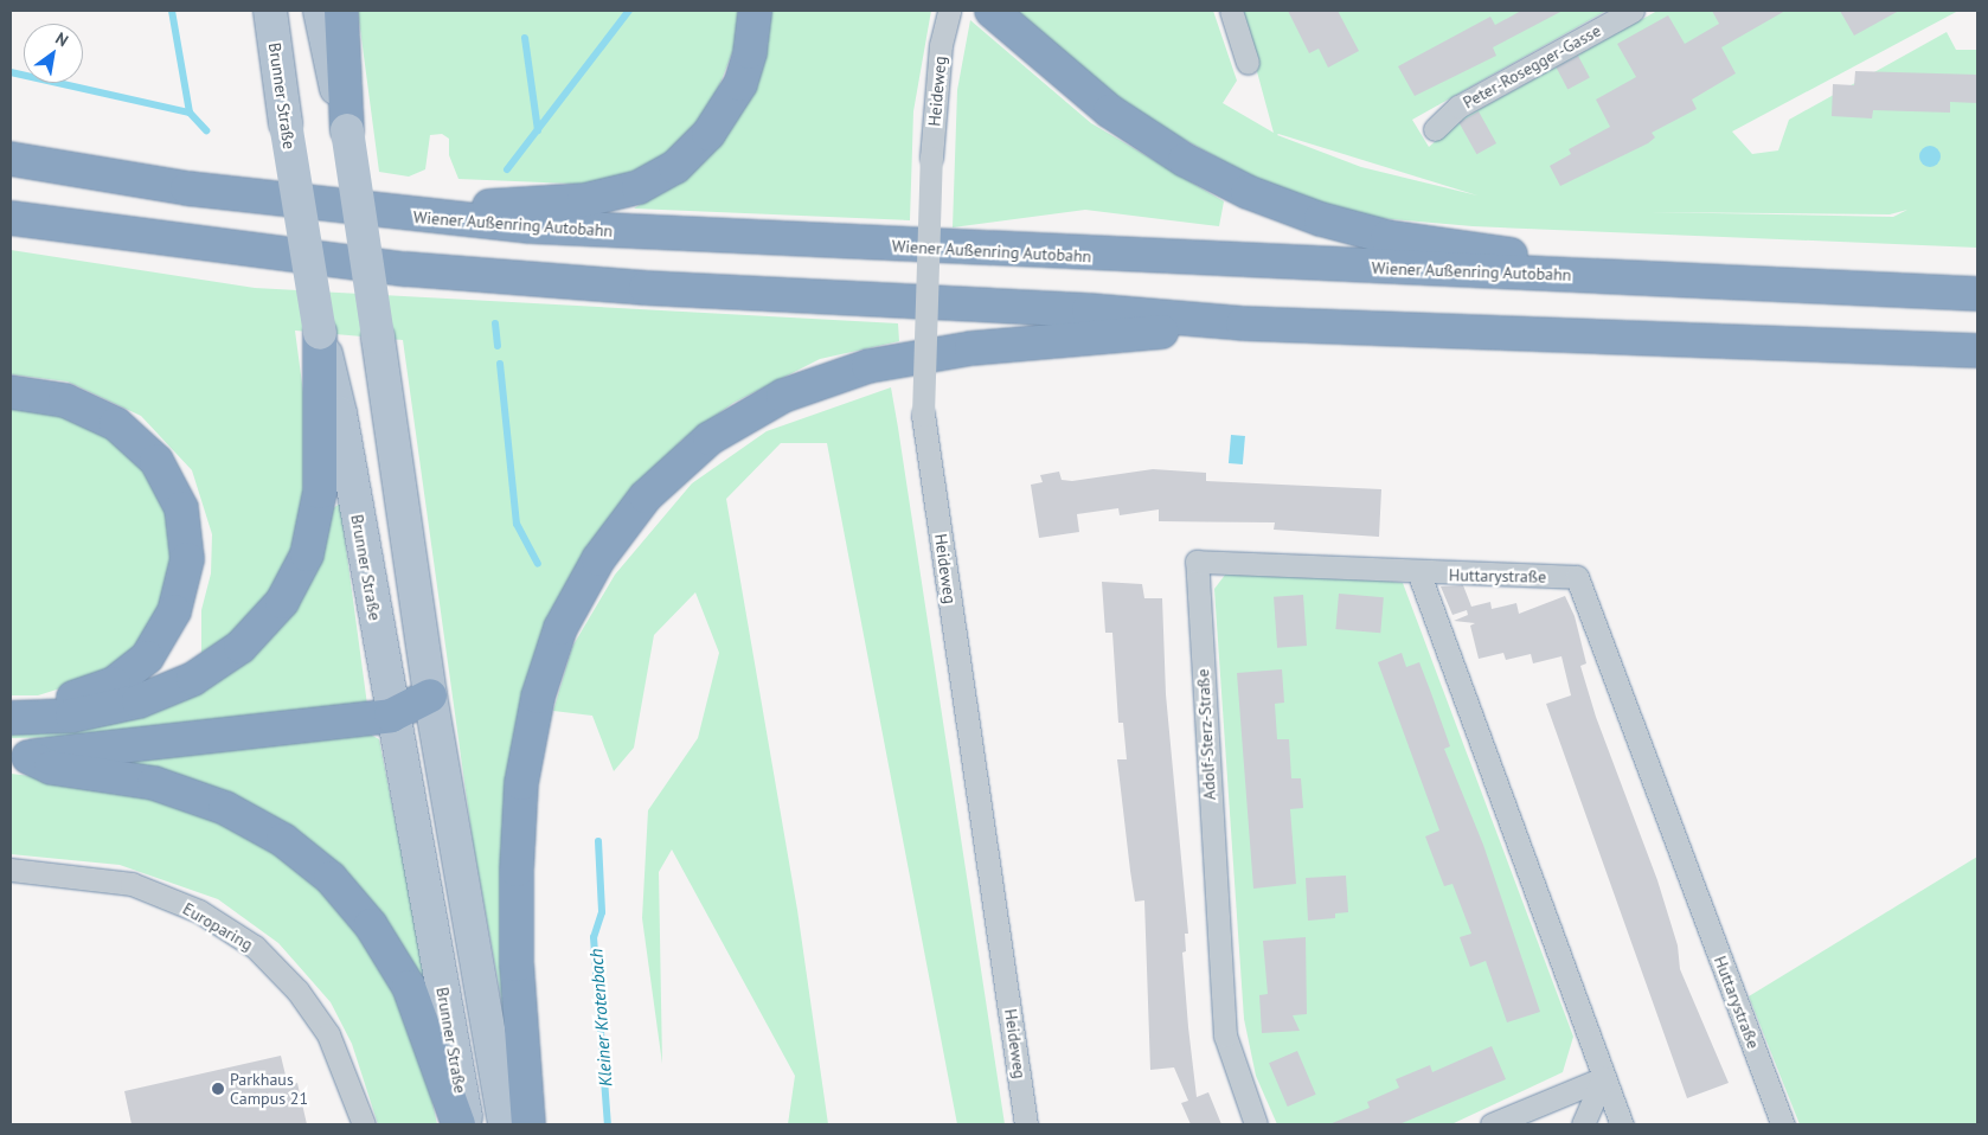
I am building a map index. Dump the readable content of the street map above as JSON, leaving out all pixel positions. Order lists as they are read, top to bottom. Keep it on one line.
{"streets":{"highway":["Wiener Außenring Autobahn"],"main road":["Brunner Straße"],"street":["Peter-Rosegger-Gasse","Heideweg","Huttarystraße","Adolf-Sterz-Straße","Europaring"]},"crossings":[["Huttarystraße","Adolf-Sterz-Straße"]],"water":["Kleiner Krotenbach"],"places":["Parkhaus Campus 21"],"north":"top right"}
